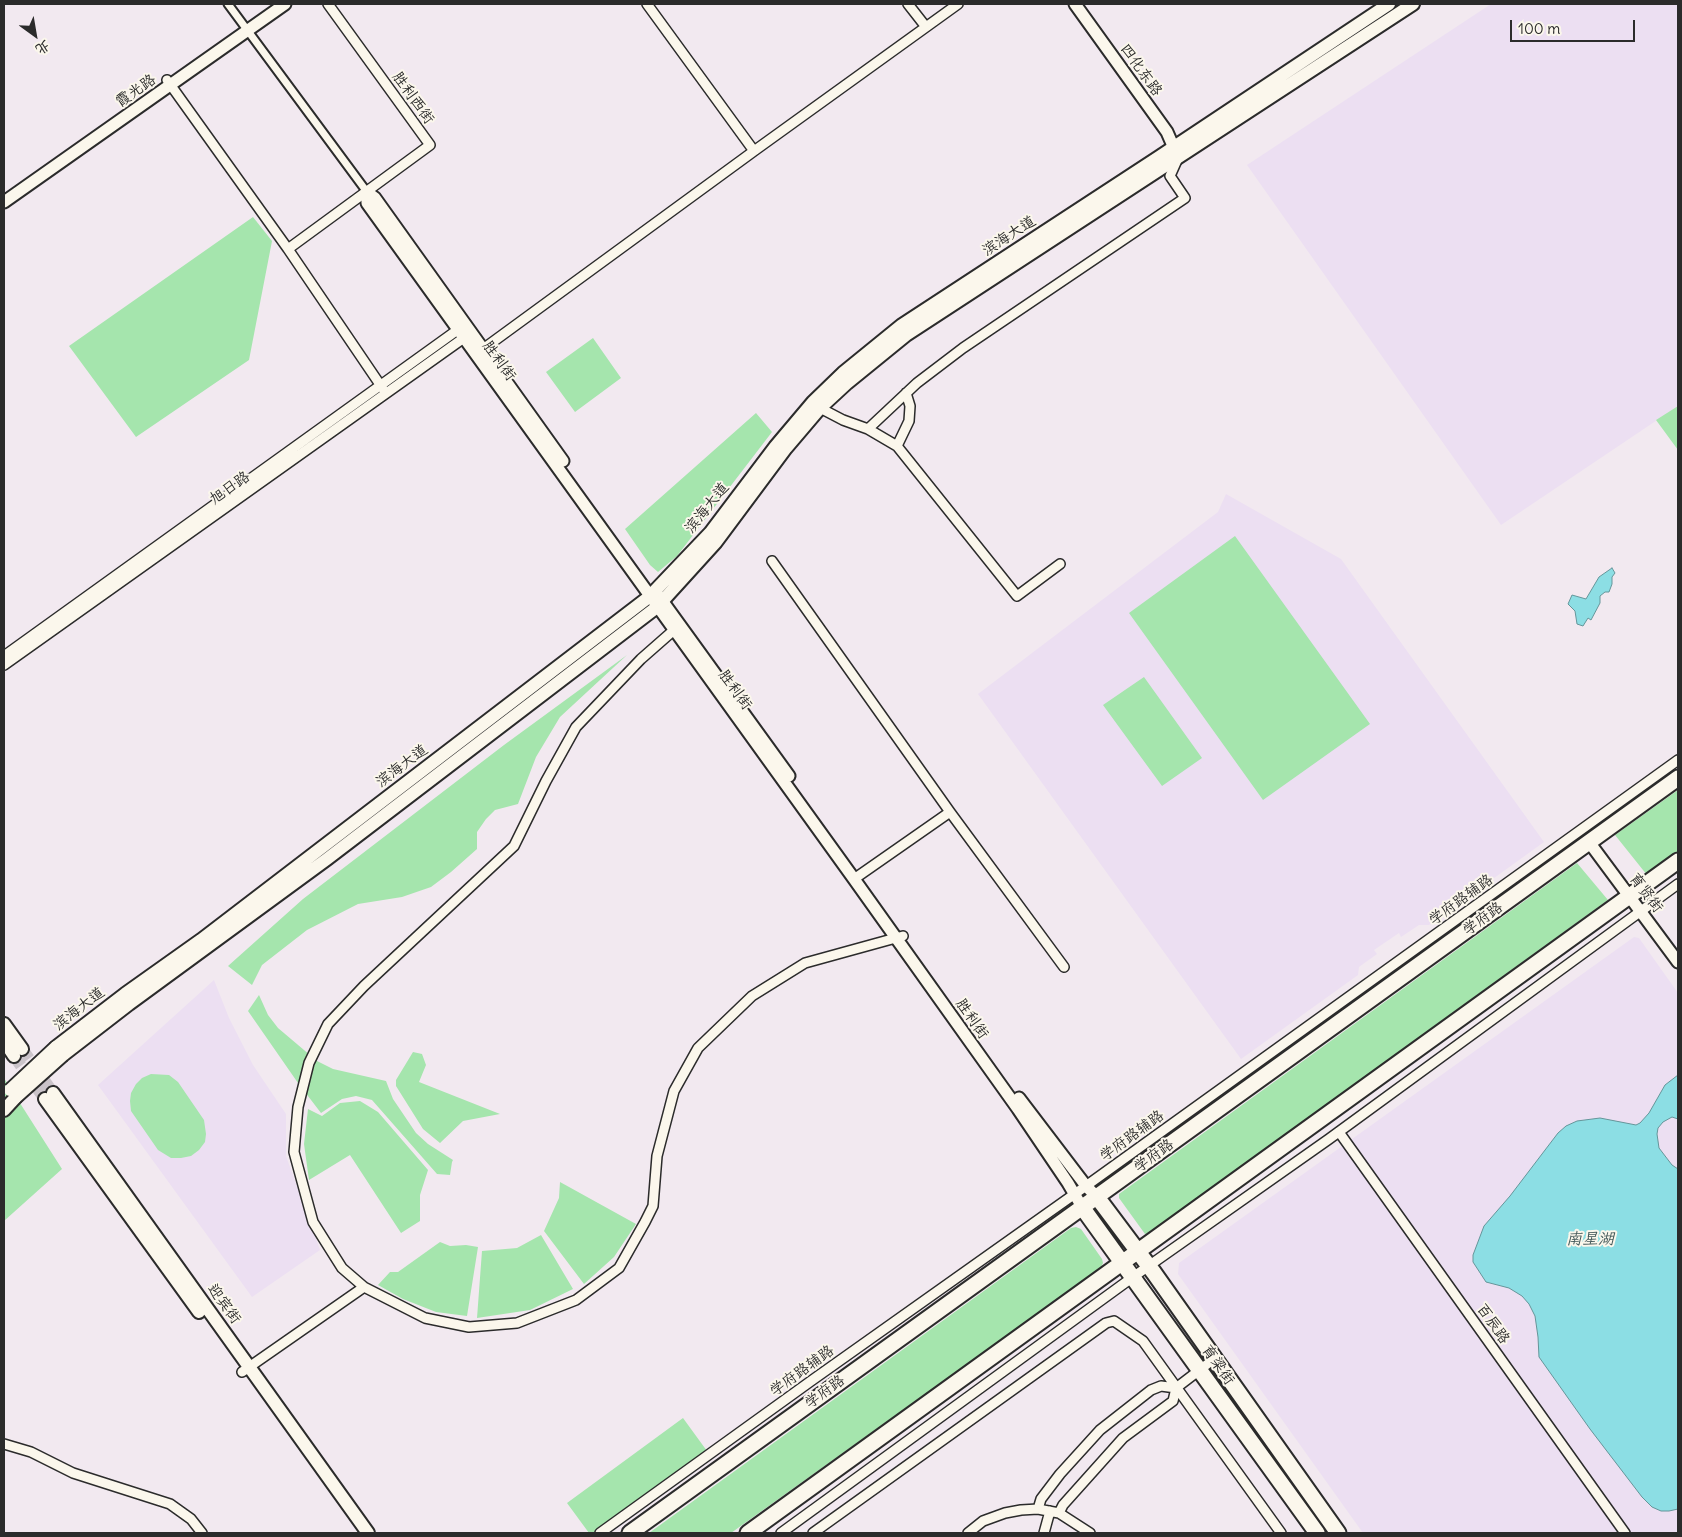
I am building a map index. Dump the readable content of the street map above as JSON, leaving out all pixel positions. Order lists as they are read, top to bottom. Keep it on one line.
{"streets":{"highway":["学府路","育梁街"],"main road":["滨海大道","迎宾街"],"street":["四化东路","霞光路","胜利西街","胜利街","旭日路","育贤街","学府路辅路","百辰路"]},"crossings":[["四化东路","滨海大道"],["霞光路","胜利街"],["胜利西街","胜利街"],["滨海大道","胜利街"],["胜利街","旭日路"],["胜利街","学府路辅路"],["胜利街","学府路"],["胜利街","育梁街"],["育贤街","学府路"],["学府路辅路","学府路"],["学府路辅路","育梁街"],["学府路","育梁街"]],"water":["南星湖"],"scale_bar":"100 m","north":"bottom right"}
